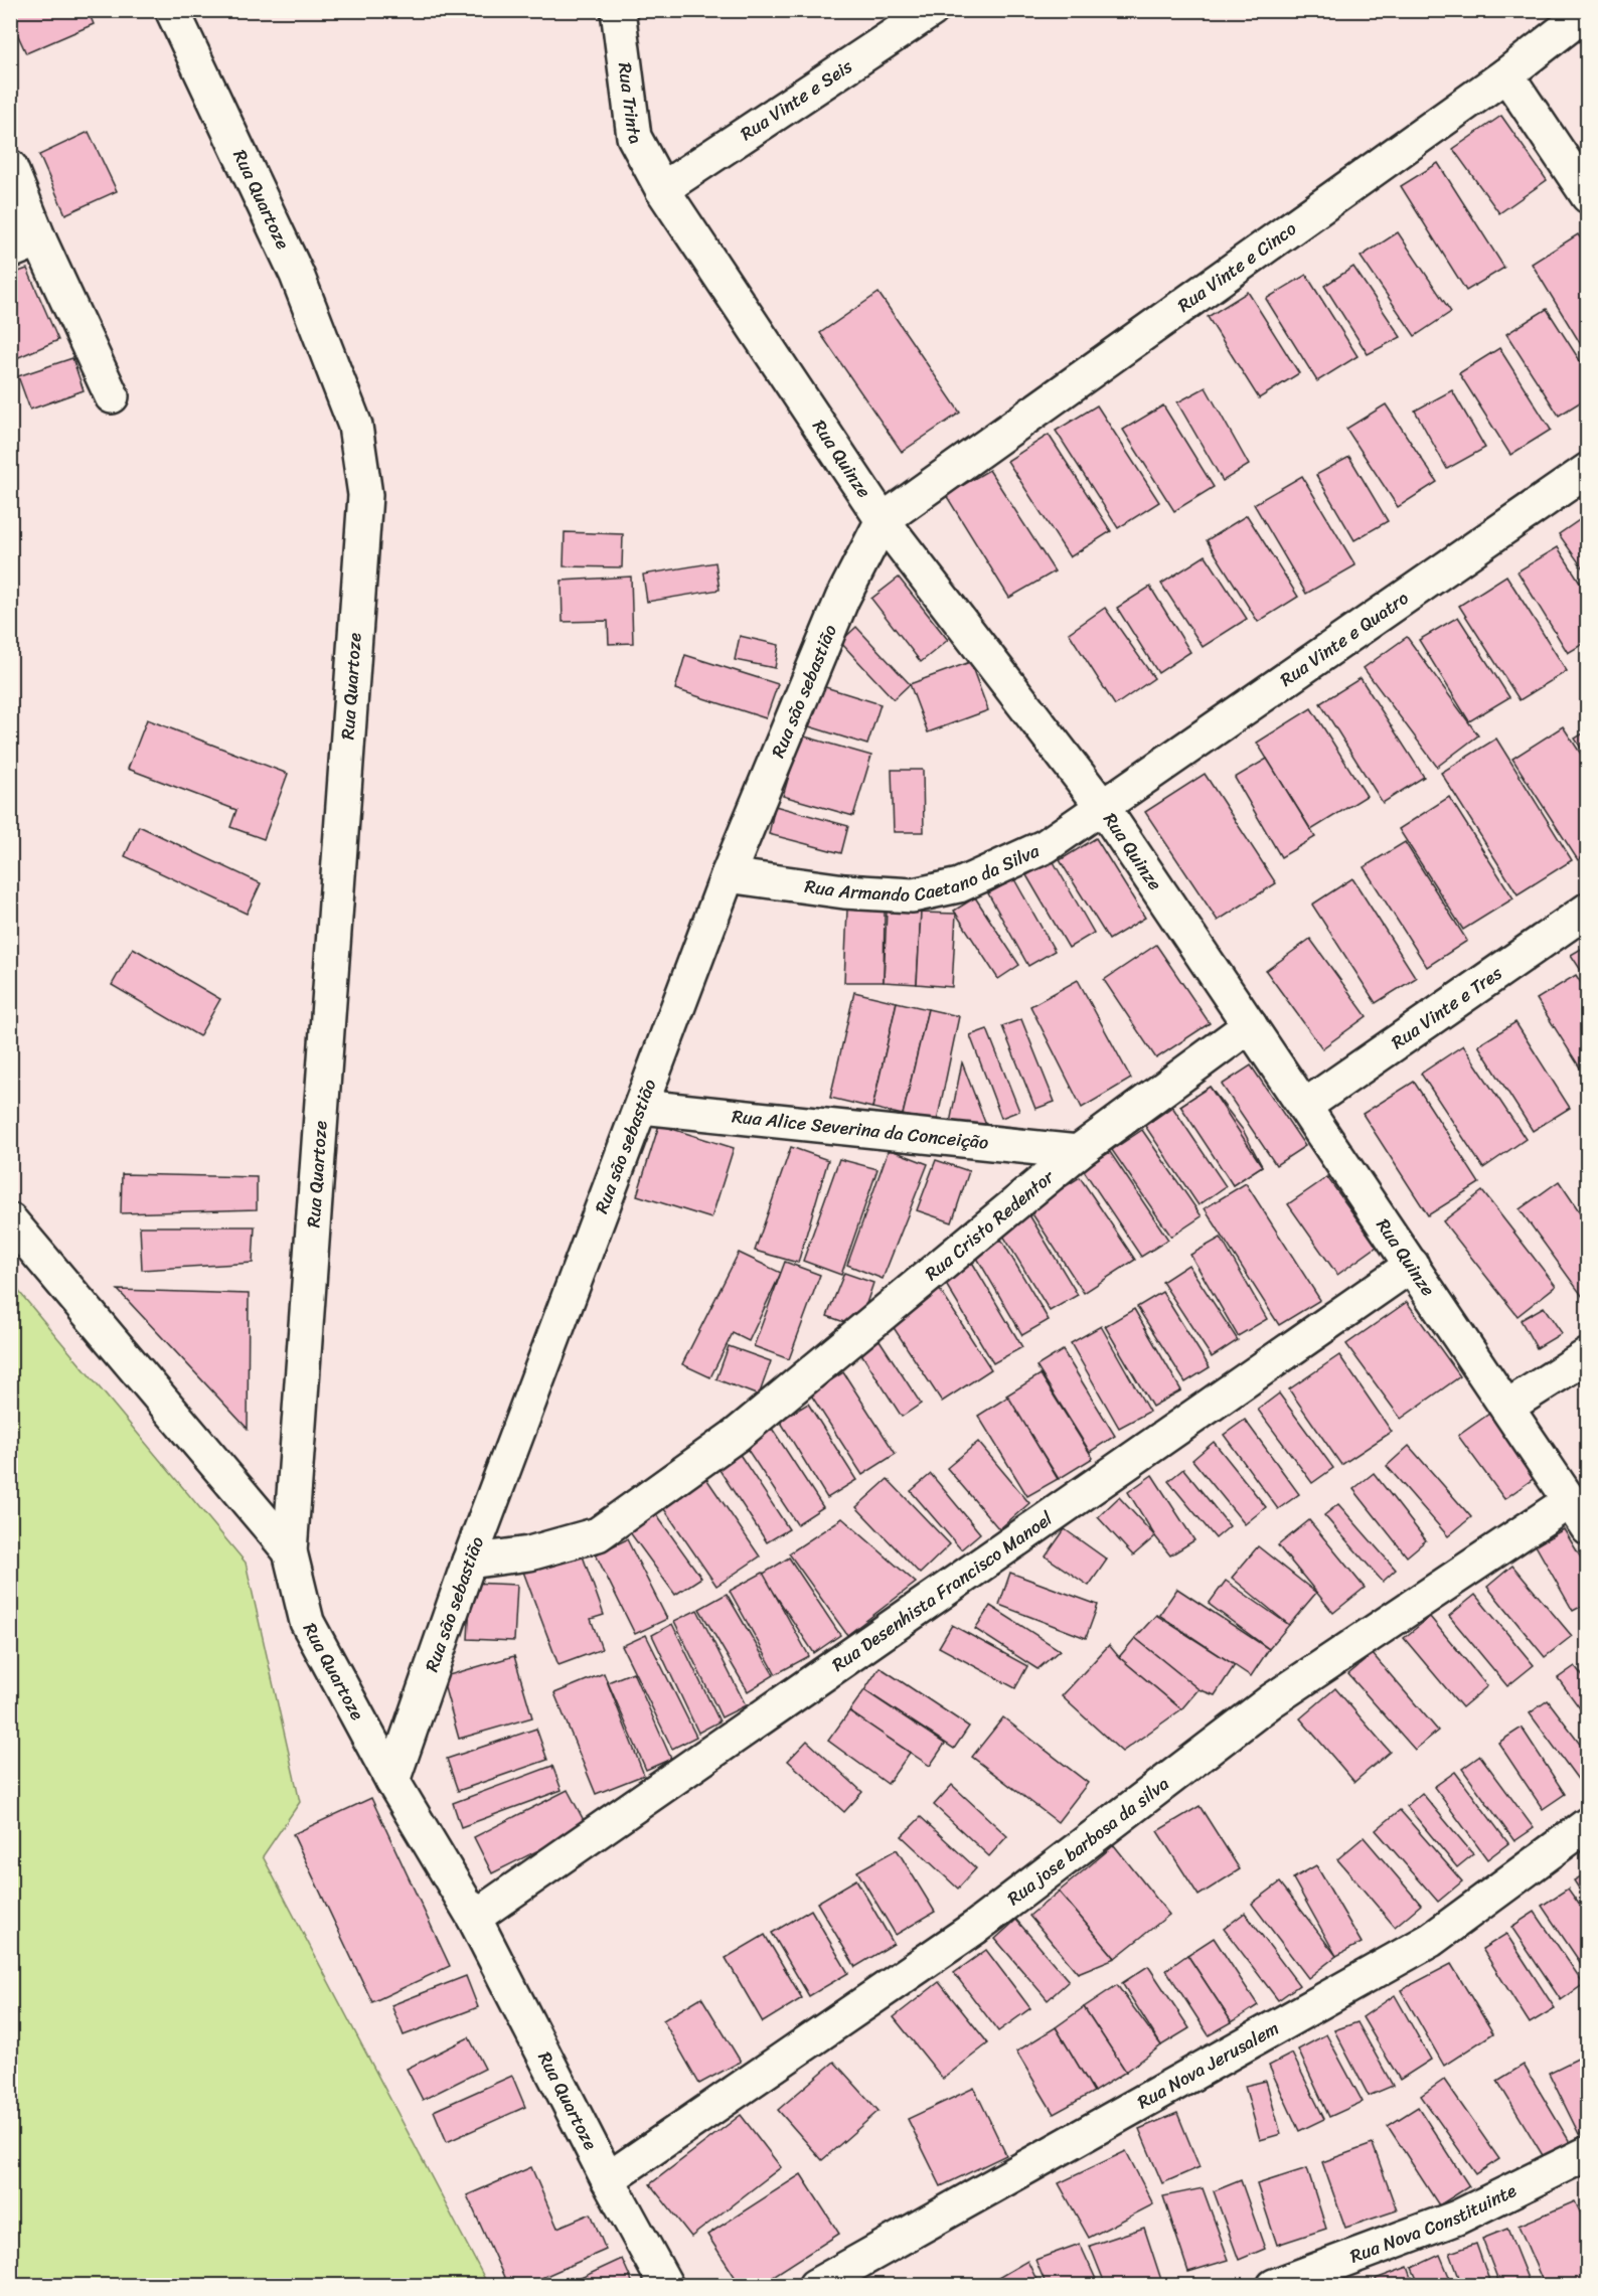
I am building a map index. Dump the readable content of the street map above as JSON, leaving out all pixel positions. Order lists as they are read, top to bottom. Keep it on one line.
{"streets":{"street":["Rua Vinte e Seis","Rua Trinta","Rua Quartoze","Rua Vinte e Cinco","Rua Quinze","Rua Vinte e Quatro","Rua são sebastião","Rua Armando Caetano da Silva","Rua Vinte e Tres","Rua Alice Severina da Conceição","Rua Cristo Redentor","Rua Desenhista Francisco Manoel","Rua jose barbosa da silva","Rua Nova Jerusalem","Rua Nova Constituinte"]},"crossings":[["Rua Vinte e Seis","Rua Trinta"],["Rua Vinte e Seis","Rua Quinze"],["Rua Trinta","Rua Quinze"],["Rua Quartoze","Rua são sebastião"],["Rua Quartoze","Rua Desenhista Francisco Manoel"],["Rua Quartoze","Rua jose barbosa da silva"],["Rua Vinte e Cinco","Rua Quinze"],["Rua Vinte e Cinco","Rua são sebastião"],["Rua Quinze","Rua Vinte e Quatro"],["Rua Quinze","Rua são sebastião"],["Rua Quinze","Rua Armando Caetano da Silva"],["Rua Quinze","Rua Vinte e Tres"],["Rua Quinze","Rua Cristo Redentor"],["Rua Quinze","Rua Desenhista Francisco Manoel"],["Rua Quinze","Rua jose barbosa da silva"],["Rua Vinte e Quatro","Rua Armando Caetano da Silva"],["Rua são sebastião","Rua Armando Caetano da Silva"],["Rua são sebastião","Rua Alice Severina da Conceição"],["Rua são sebastião","Rua Cristo Redentor"],["Rua Alice Severina da Conceição","Rua Cristo Redentor"]]}
